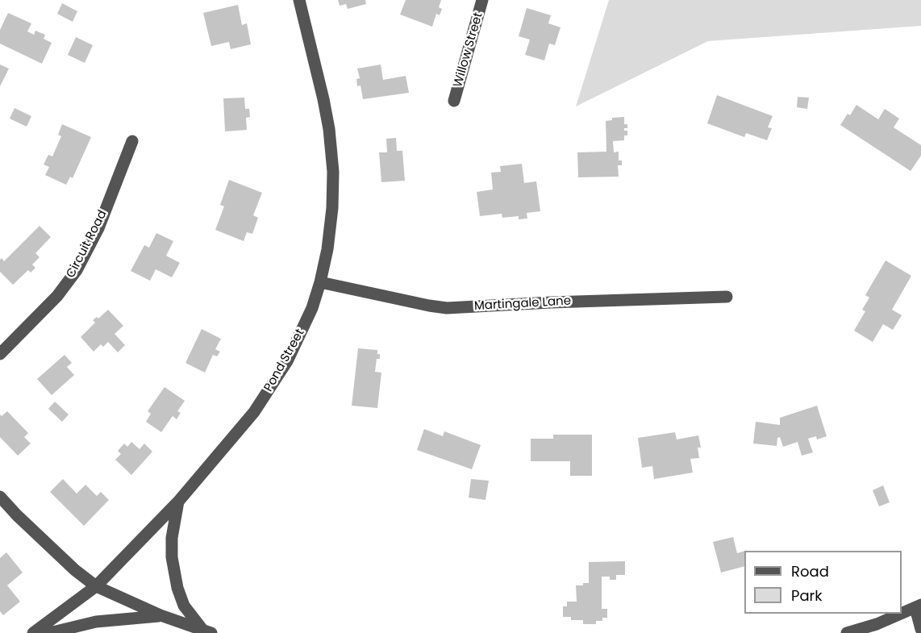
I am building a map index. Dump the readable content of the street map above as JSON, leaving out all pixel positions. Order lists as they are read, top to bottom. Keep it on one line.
{"streets":{"street":["Willow Street","Circuit Road","Martingale Lane","Pond Street"]},"crossings":[["Martingale Lane","Pond Street"]],"legend":["Road","Park"]}
